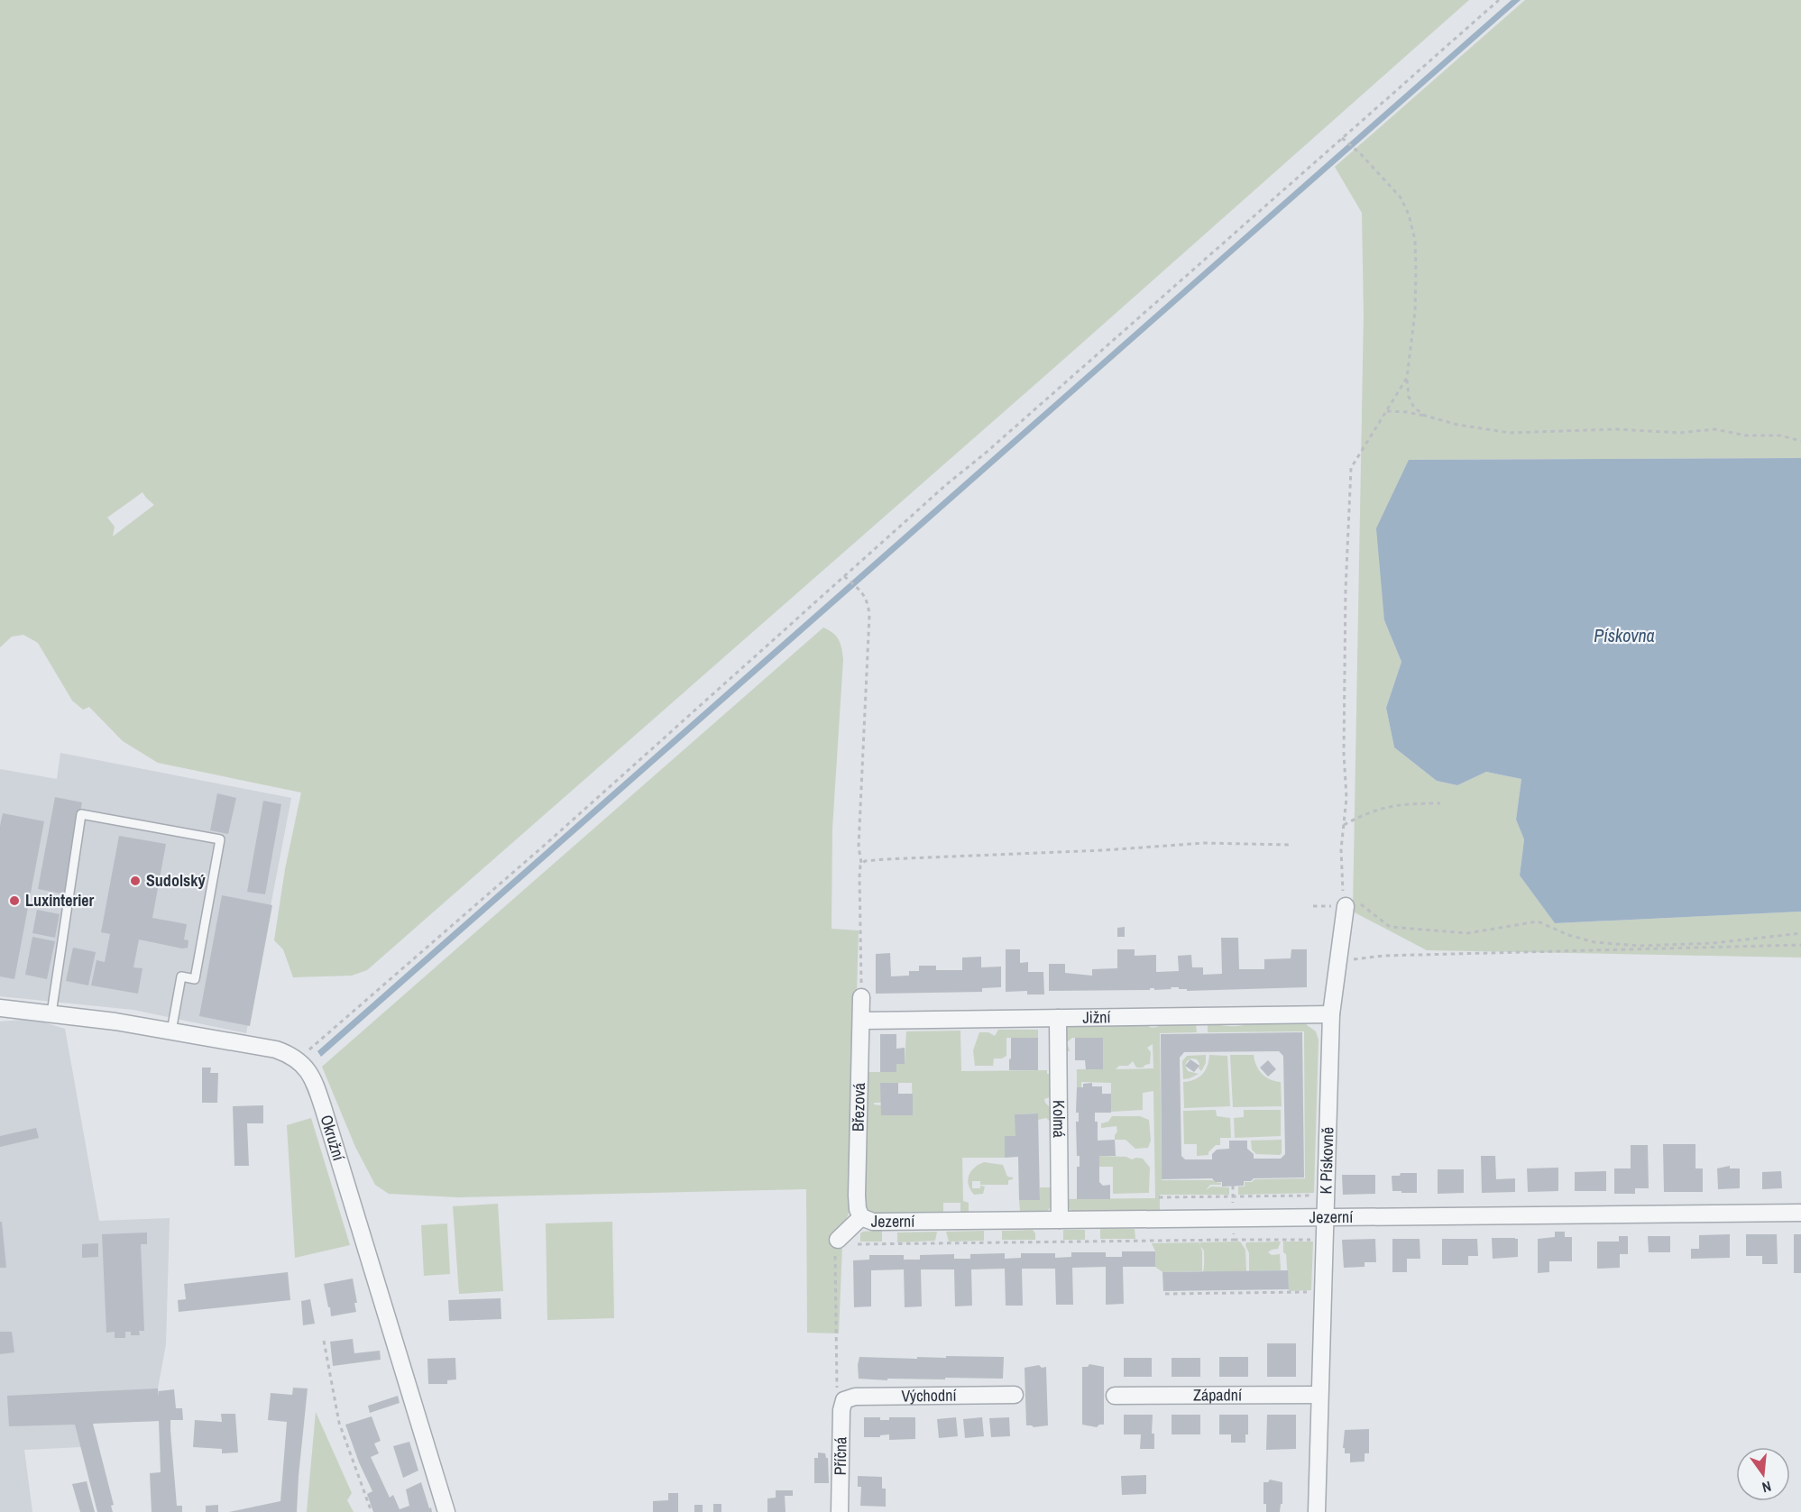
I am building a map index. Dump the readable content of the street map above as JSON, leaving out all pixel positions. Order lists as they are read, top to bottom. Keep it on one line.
{"streets":{"street":["Jižní","Březová","Kolmá","Okružní","K Pískovně","Jezerní","Západní","Východní","Příčná"]},"crossings":[["Jižní","Březová"],["Jižní","Kolmá"],["Jižní","K Pískovně"],["Březová","Jezerní"],["Kolmá","Jezerní"],["K Pískovně","Jezerní"],["K Pískovně","Západní"],["Východní","Příčná"]],"water":["Pískovna"],"places":["Sudolský","Luxinterier"],"north":"bottom"}
